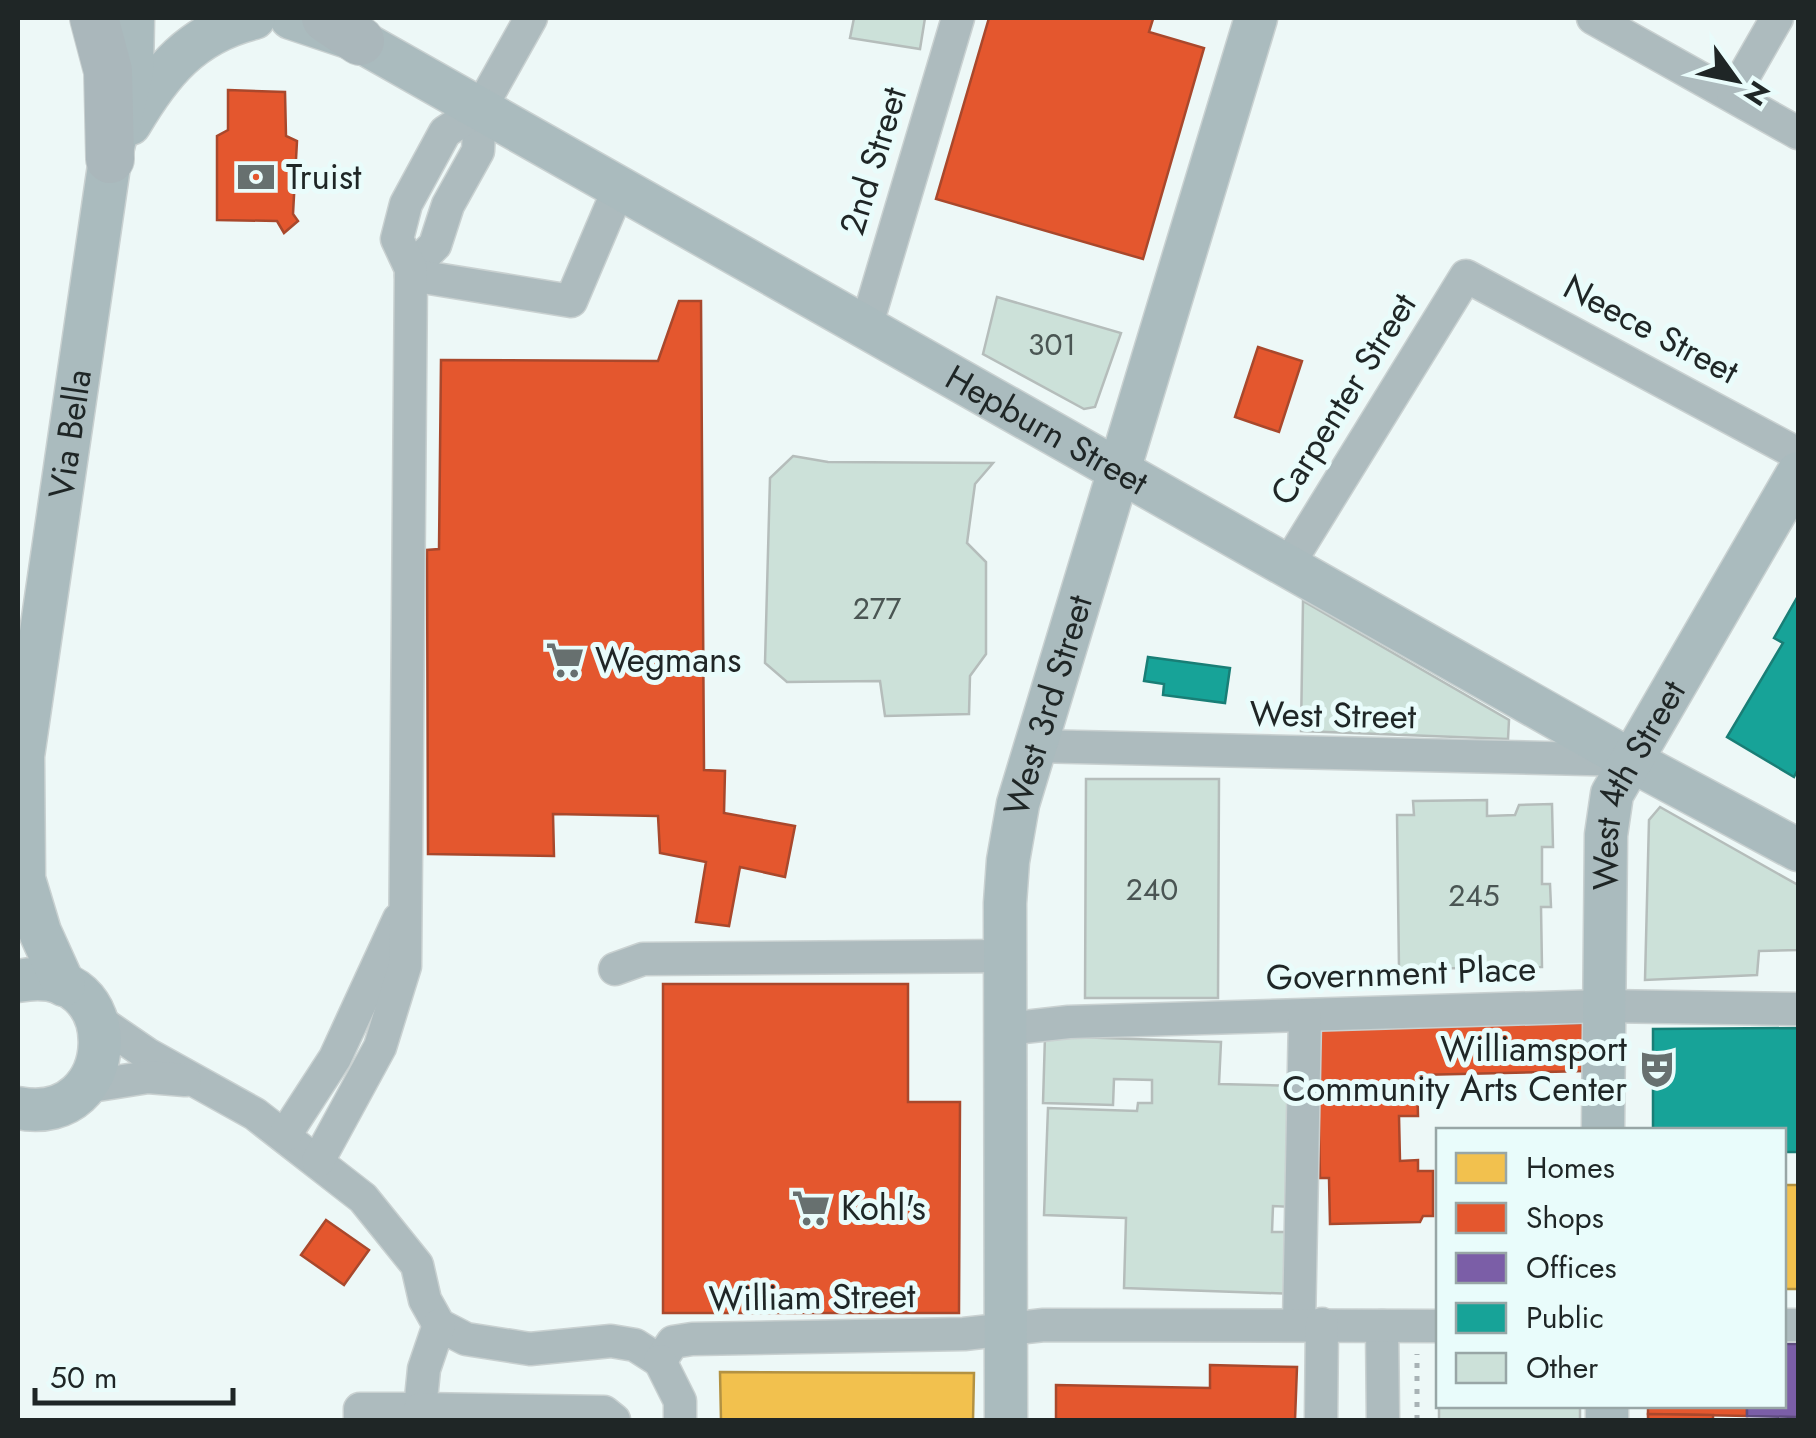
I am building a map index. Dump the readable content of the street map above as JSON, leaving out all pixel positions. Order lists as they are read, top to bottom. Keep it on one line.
{"streets":{"main road":["Hepburn Street","Via Bella","West 3rd Street","West 4th Street"],"street":["2nd Street","Neece Street","Carpenter Street","West Street","Government Place","William Street"]},"crossings":[["2nd Street","Hepburn Street"],["Neece Street","Carpenter Street"],["Carpenter Street","Hepburn Street"],["Hepburn Street","West 3rd Street"],["Hepburn Street","West Street"],["Hepburn Street","West 4th Street"],["West 3rd Street","West Street"],["West 3rd Street","Government Place"],["West 3rd Street","William Street"],["West Street","West 4th Street"],["West 4th Street","Government Place"]],"places":{"bank":["Truist"],"supermarket":["Wegmans","Kohl's"],"theatre":["Williamsport Community Arts Center"]},"house_numbers":["301","277","240","245"],"legend":["Homes","Shops","Offices","Public","Other"],"scale_bar":"50 m","north":"bottom right"}
